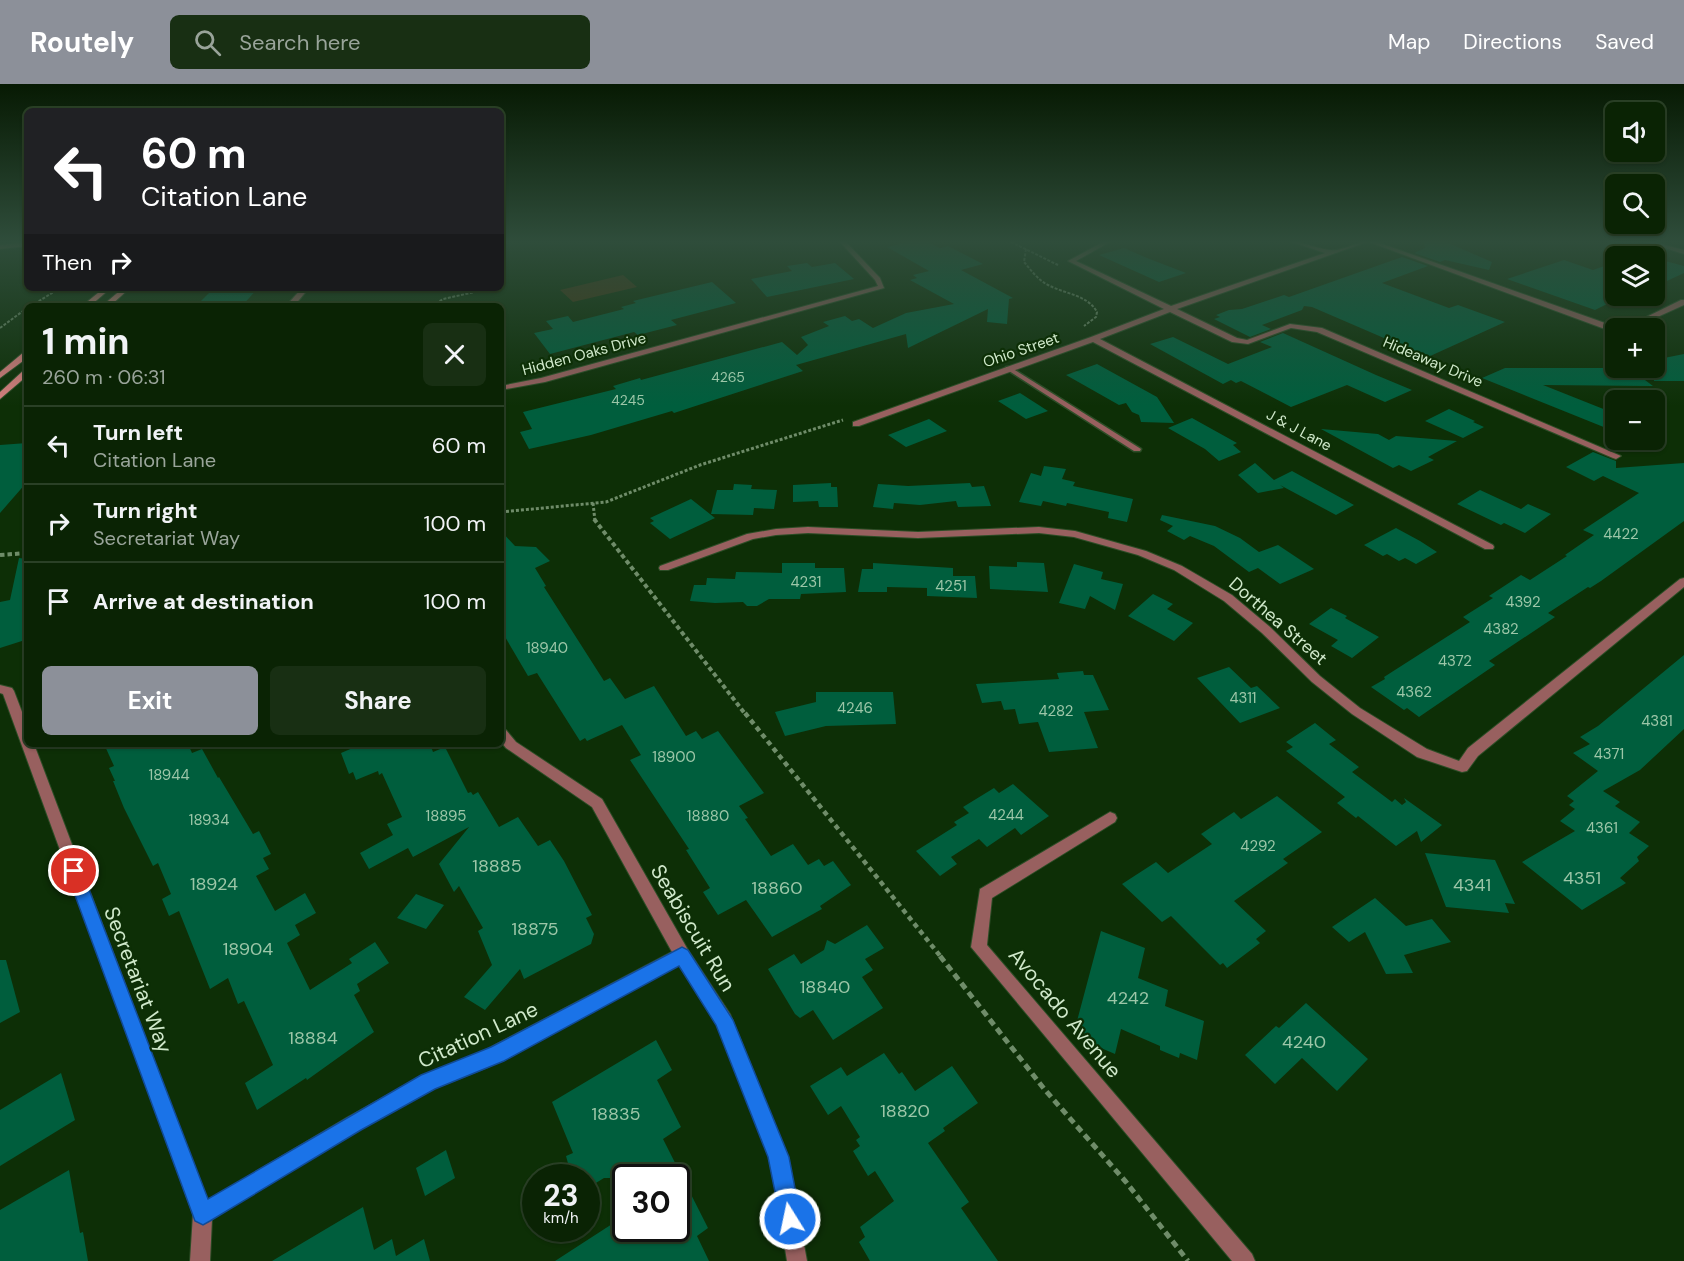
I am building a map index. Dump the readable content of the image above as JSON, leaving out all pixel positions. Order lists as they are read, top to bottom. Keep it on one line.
{"streets":{"street":["Ohio Street","Hidden Oaks Drive","Hideaway Drive","J & J Lane","Dorthea Street","Seabiscuit Run","Secretariat Way","Avocado Avenue","Citation Lane"]},"crossings":[["Ohio Street","Hideaway Drive"],["Ohio Street","J & J Lane"],["Seabiscuit Run","Citation Lane"],["Secretariat Way","Citation Lane"]],"house_numbers":["4265","4245","4422","4231","4251","4392","4382","18940","4372","4362","4311","4246","4282","4381","4371","18900","18944","4244","18895","18880","18934","4361","4292","18885","4351","18924","4341","18860","18875","18904","18840","4242","18884","4240","18820","18835"],"page":{"header":"Routely","search":"Search here","nav":["Map","Directions","Saved"],"map_buttons":["+","−"],"turn":["60 m","Citation Lane"],"then":"Then","heading":["1 min","260 m · 06:31"],"list":[{"name":"Turn left","note":"Citation Lane","value":"60 m"},{"name":"Turn right","note":"Secretariat Way","value":"100 m"},{"name":"Arrive at destination","value":"100 m"}],"buttons":["Exit","Share"],"speed":"23 km/h","limit":"30"}}
